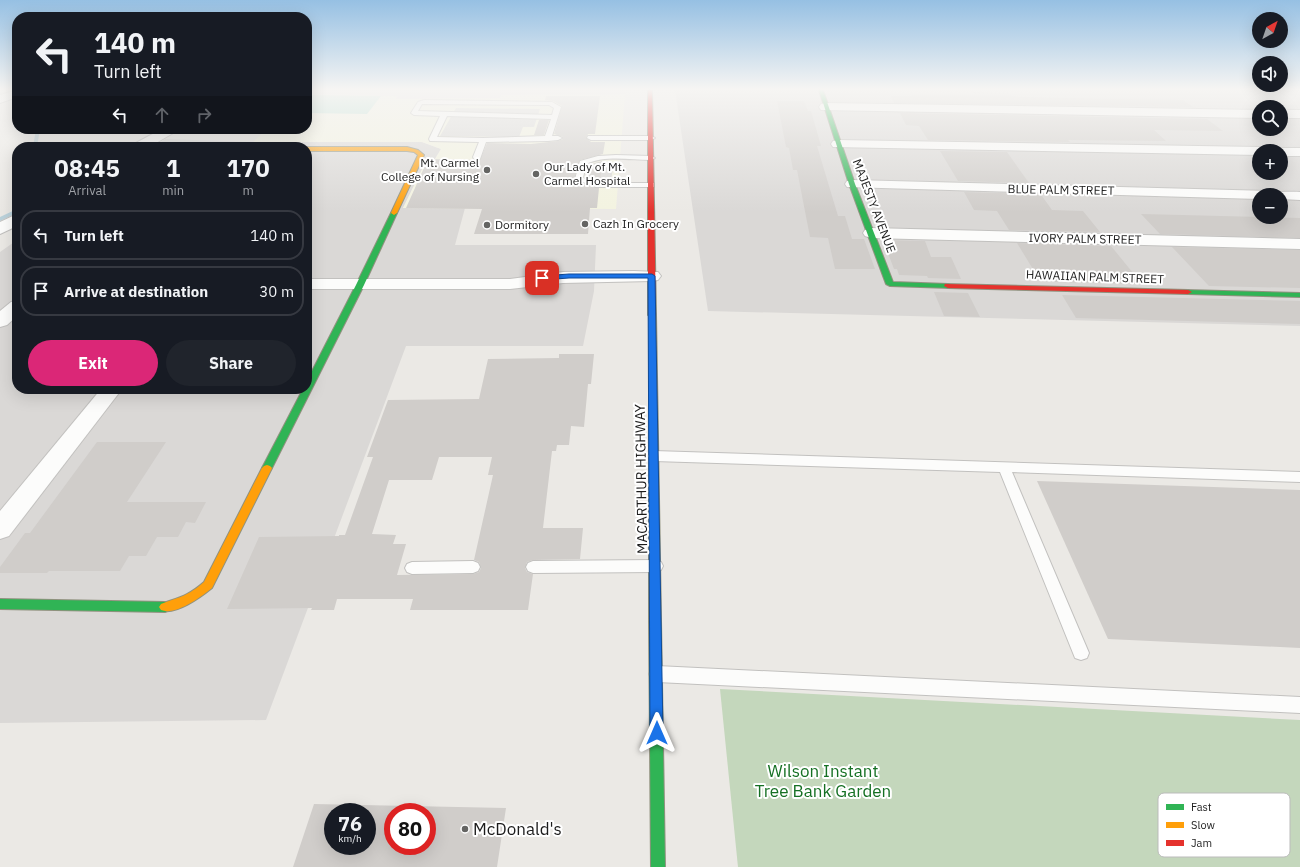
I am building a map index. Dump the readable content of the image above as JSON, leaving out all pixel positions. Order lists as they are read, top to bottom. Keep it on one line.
{"streets":{"main road":["MAJESTY AVENUE","HAWAIIAN PALM STREET","MACARTHUR HIGHWAY"],"street":["BLUE PALM STREET","IVORY PALM STREET"]},"crossings":[["BLUE PALM STREET","MAJESTY AVENUE"],["MAJESTY AVENUE","IVORY PALM STREET"],["MAJESTY AVENUE","HAWAIIAN PALM STREET"]],"parks":["Wilson Instant Tree Bank Garden"],"places":["Mt. Carmel College of Nursing","Our Lady of Mt. Carmel Hospital","Cazh In Grocery","Dormitory","McDonald's"],"legend":["Fast","Slow","Jam"],"north":"top right","page":{"map_buttons":["+","−"],"turn":["140 m","Turn left"],"eta":["08:45","Arrival","1","min","170","m"],"list":[{"name":"Turn left","value":"140 m"},{"name":"Arrive at destination","value":"30 m"}],"buttons":["Exit","Share"],"speed":"76 km/h","limit":"80"}}
